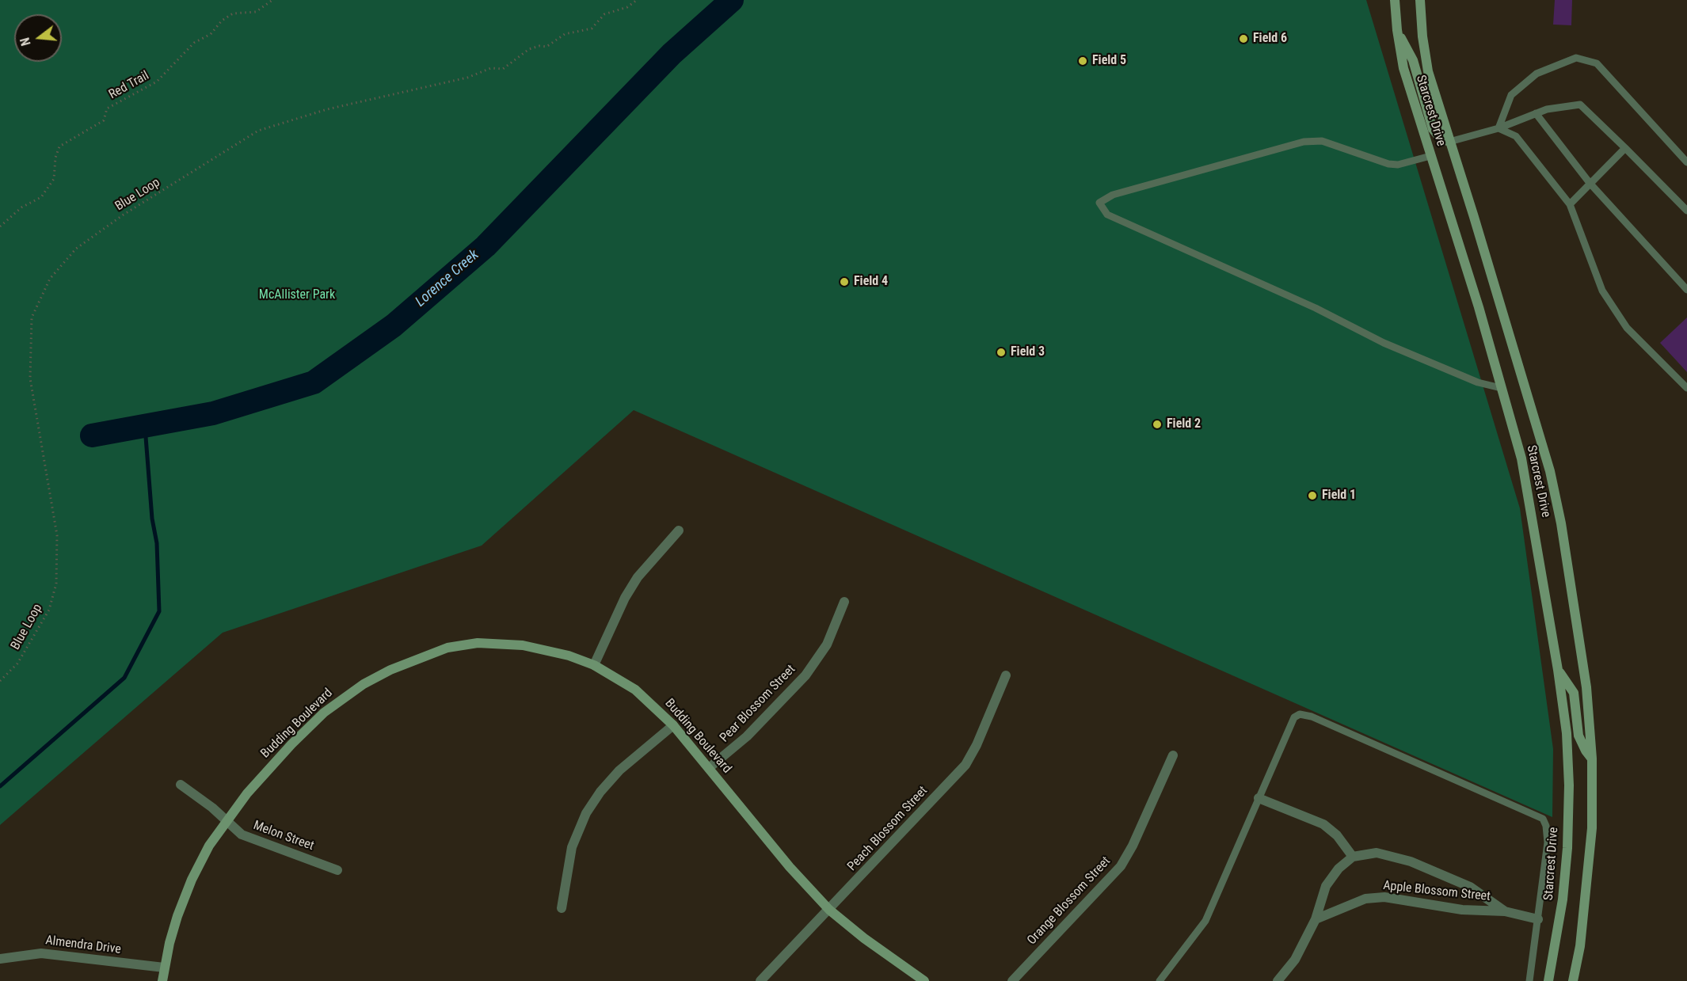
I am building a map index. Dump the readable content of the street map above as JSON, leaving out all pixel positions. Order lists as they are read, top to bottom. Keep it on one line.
{"streets":{"main road":["Starcrest Drive","Budding Boulevard"],"street":["Pear Blossom Street","Peach Blossom Street","Melon Street","Apple Blossom Street","Orange Blossom Street","Almendra Drive"],"path":["Red Trail","Blue Loop"]},"crossings":[["Pear Blossom Street","Budding Boulevard"],["Budding Boulevard","Peach Blossom Street"],["Budding Boulevard","Melon Street"],["Budding Boulevard","Almendra Drive"]],"water":["Lorence Creek"],"parks":["McAllister Park"],"places":["Field 6","Field 5","Field 4","Field 3","Field 2","Field 1"],"north":"left"}
